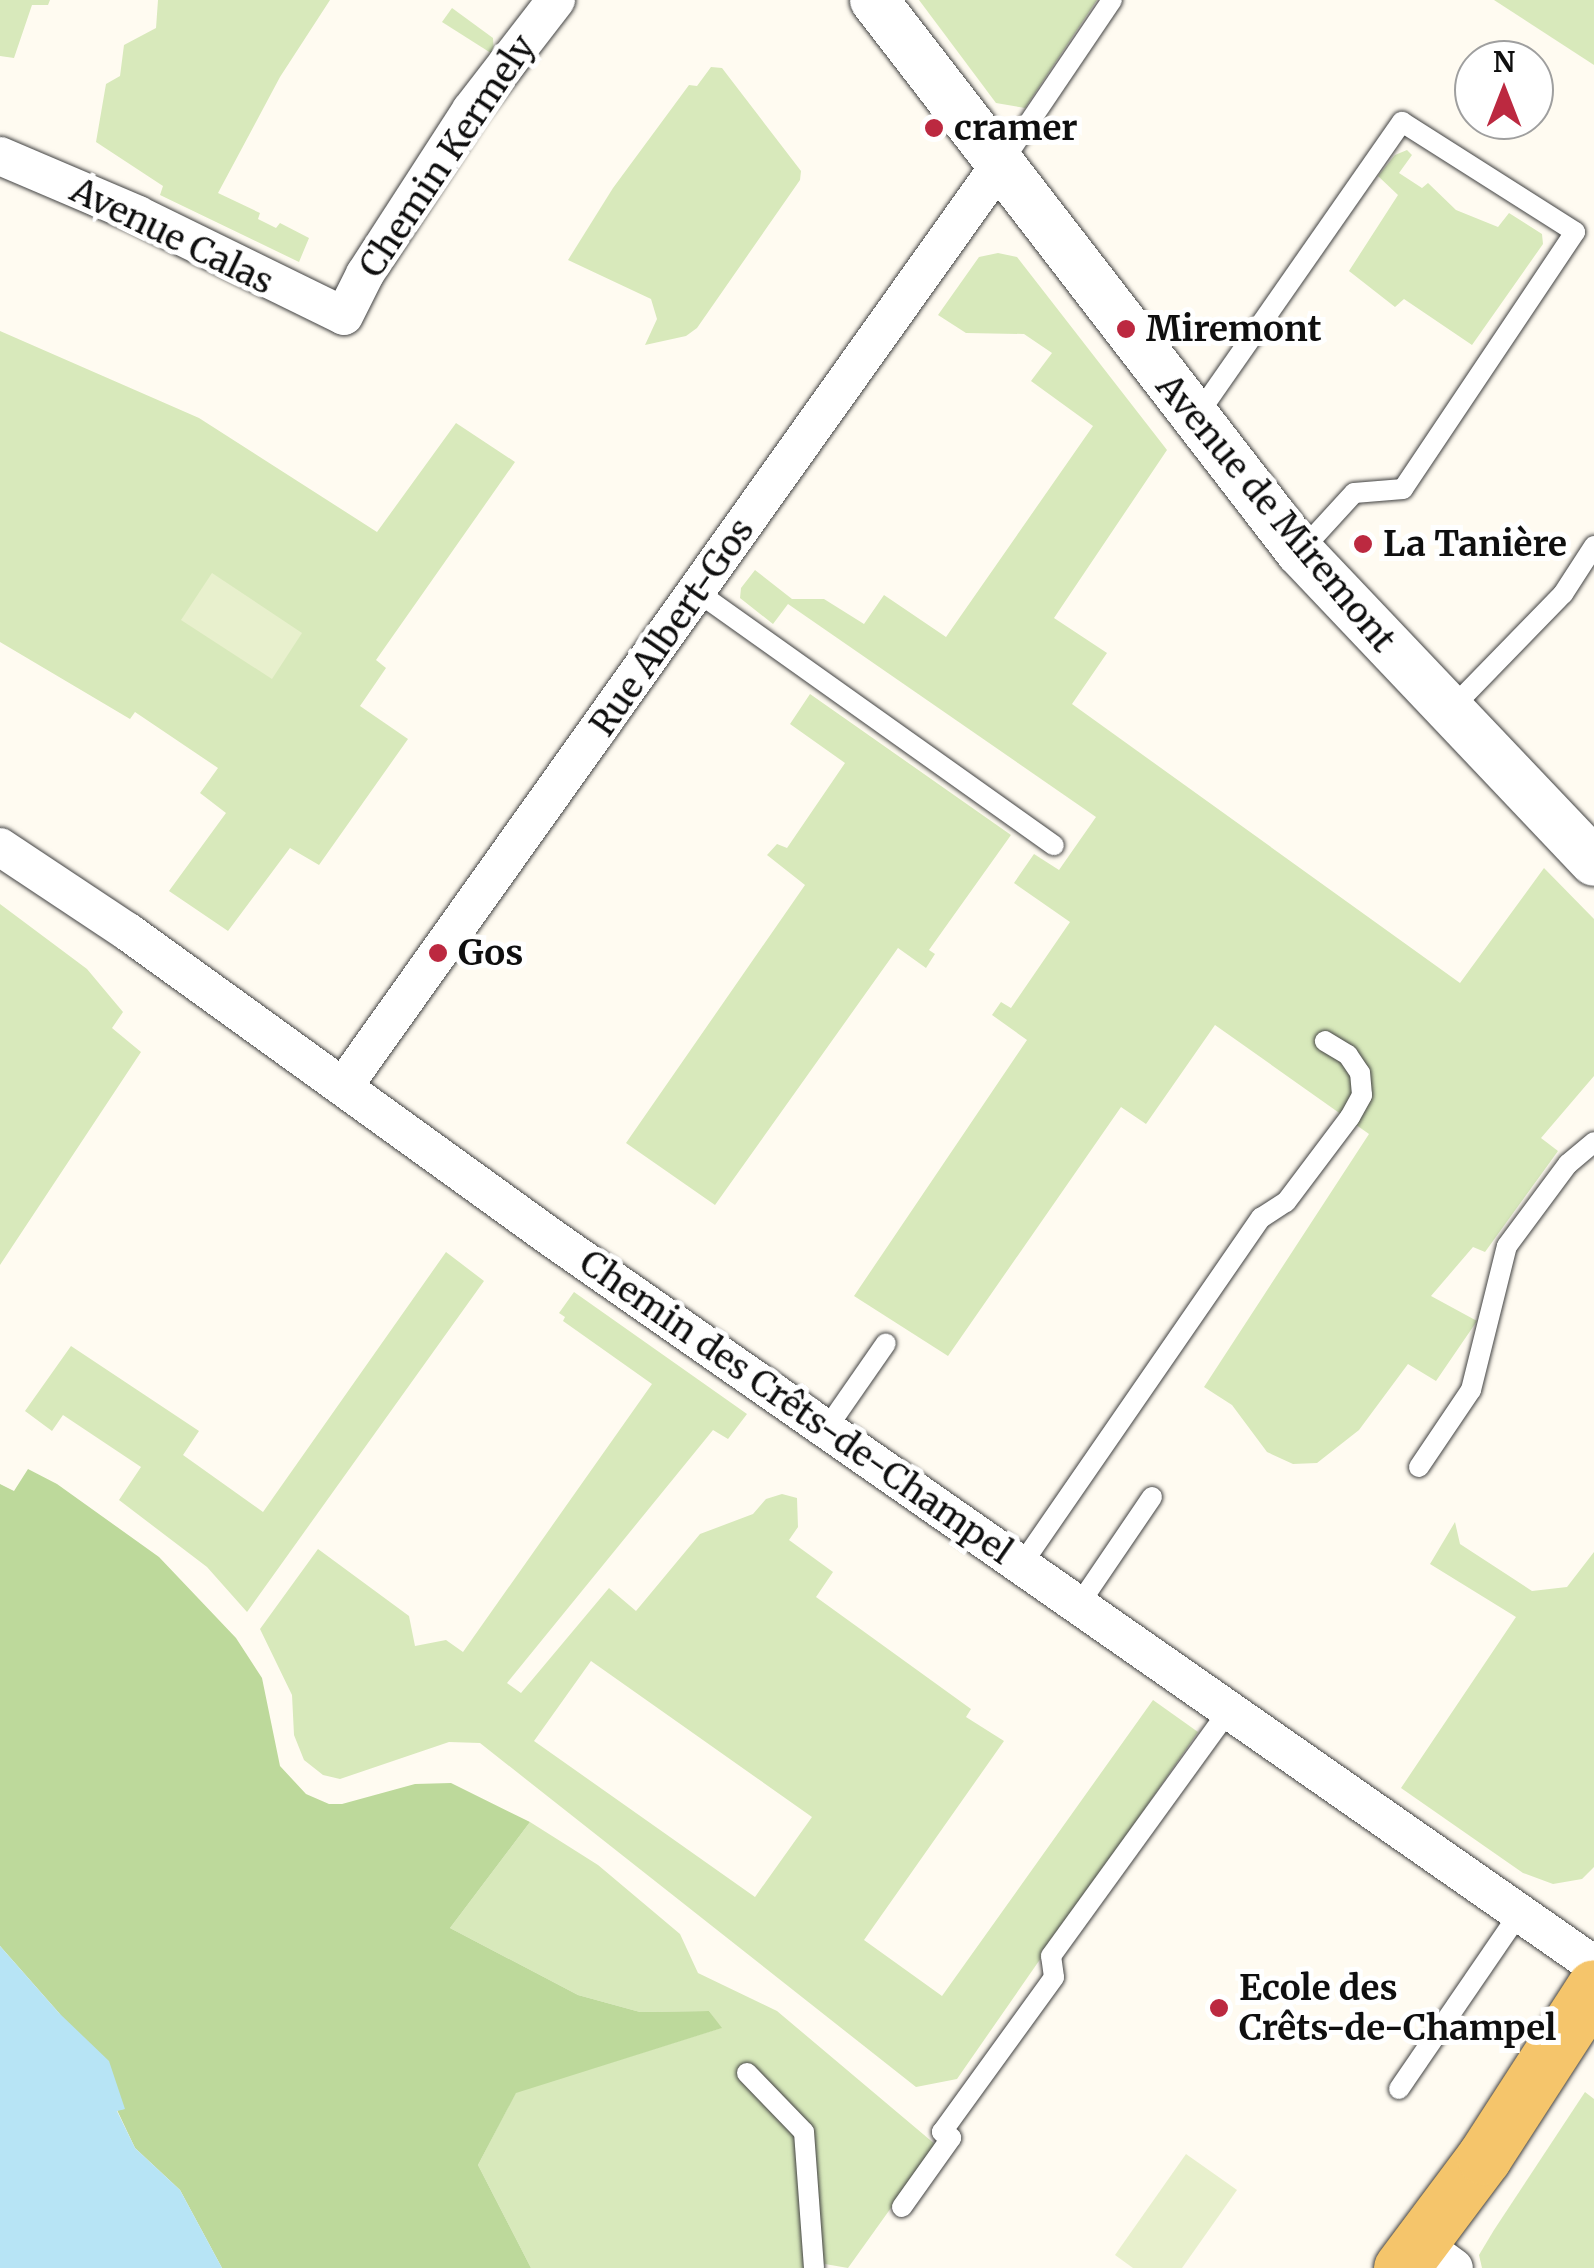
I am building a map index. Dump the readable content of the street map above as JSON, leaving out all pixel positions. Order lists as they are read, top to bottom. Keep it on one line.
{"streets":{"street":["Chemin Kermely","Avenue Calas","Avenue de Miremont","Rue Albert-Gos","Chemin des Crêts-de-Champel"]},"crossings":[["Chemin Kermely","Avenue Calas"],["Avenue de Miremont","Rue Albert-Gos"],["Rue Albert-Gos","Chemin des Crêts-de-Champel"]],"places":["cramer","Miremont","La Tanière","Gos","Ecole des Crêts-de-Champel"],"north":"top"}
